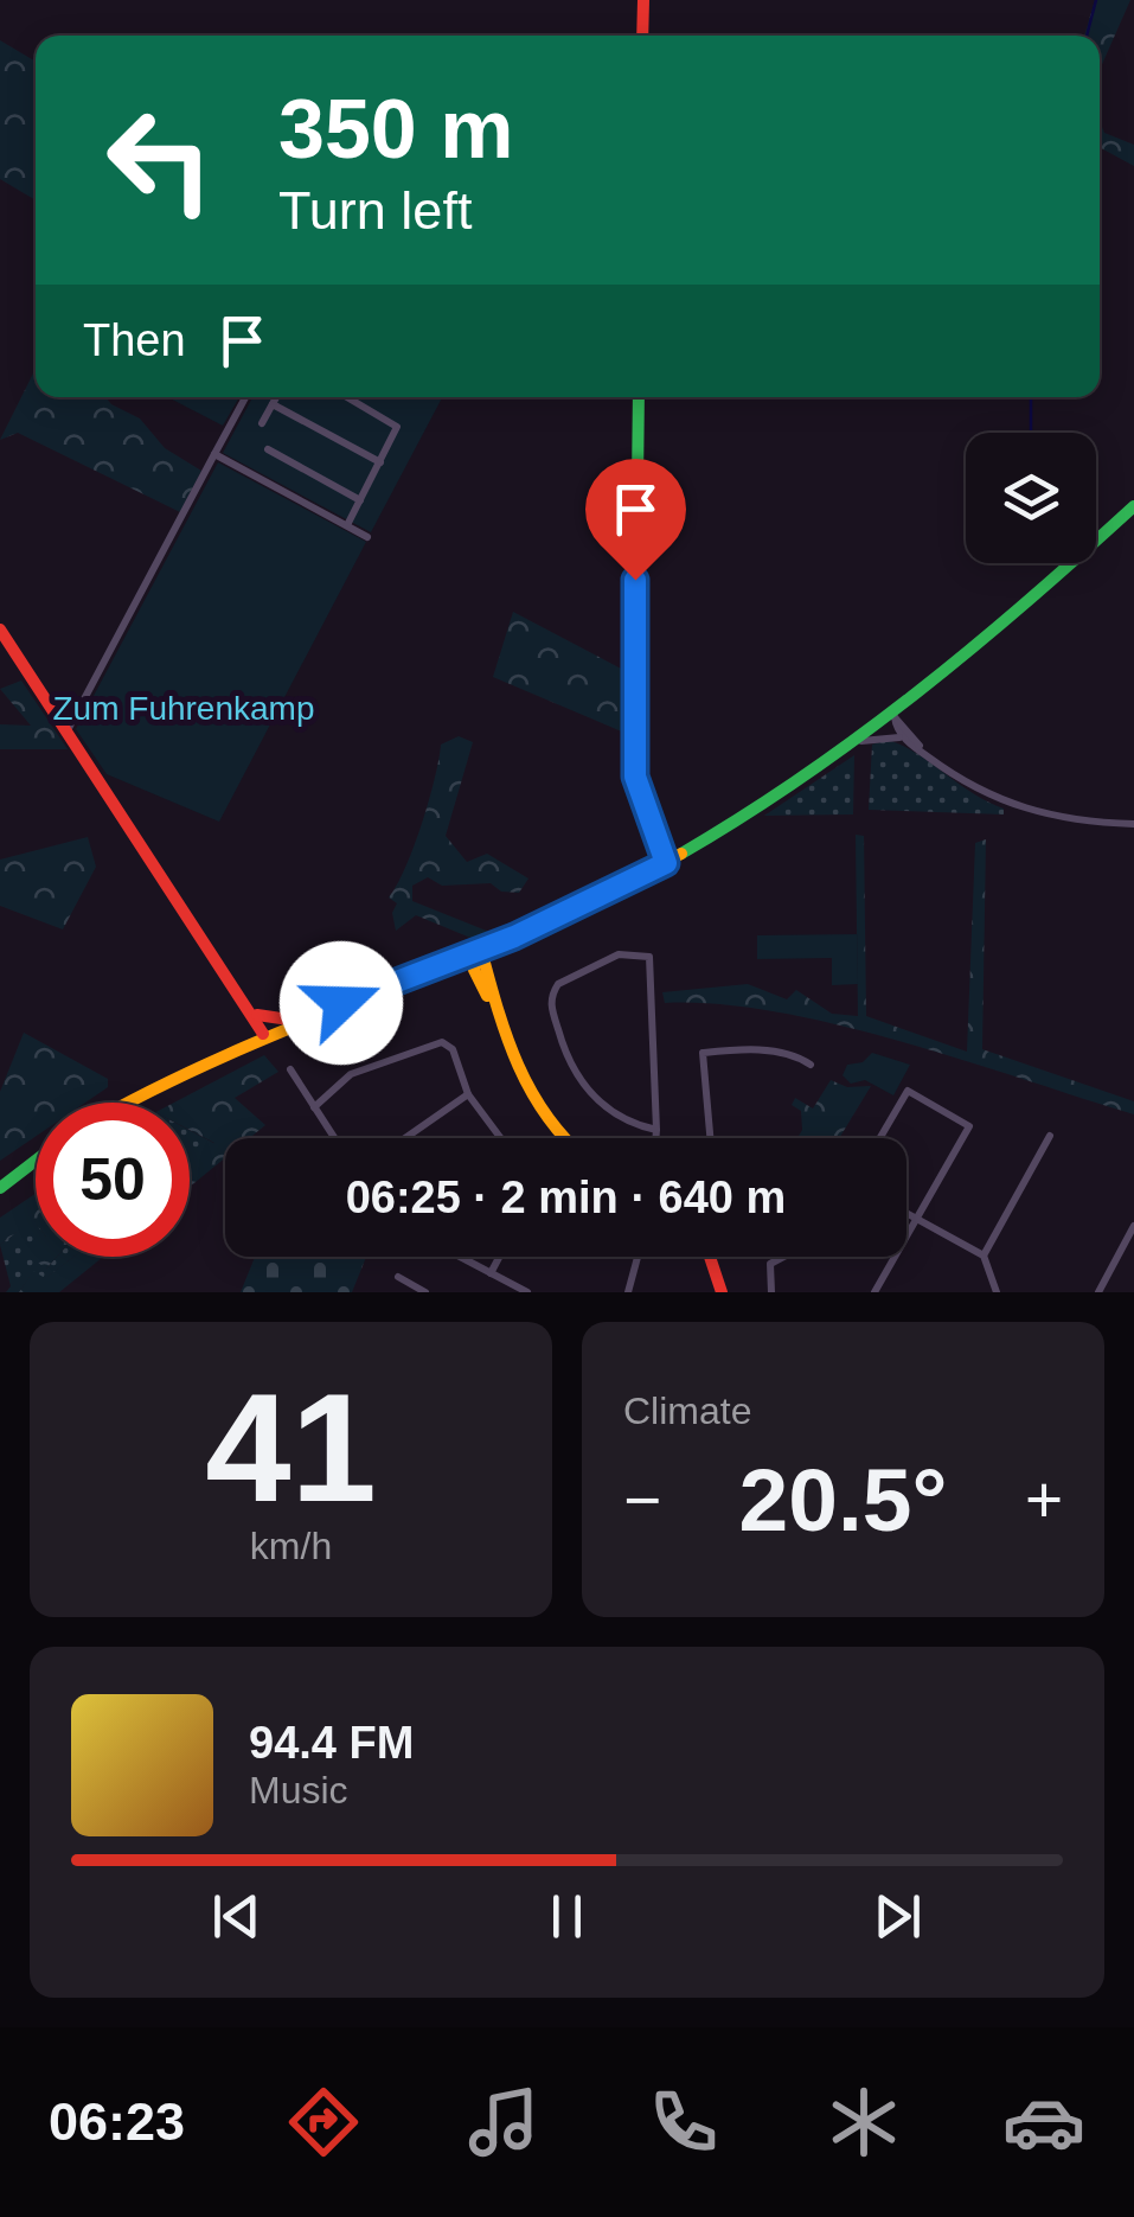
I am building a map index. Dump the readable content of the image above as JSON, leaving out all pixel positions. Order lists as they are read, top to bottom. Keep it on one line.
{"parks":["Zum Fuhrenkamp"],"page":{"turn":["350 m","Turn left"],"then":"Then","limit":"50","trip":"06:25 · 2 min · 640 m","tile":[["41","km/h"],"Climate"],"heat":["−","20.5°","+"],"song":["94.4 FM","Music"],"tabs":"06:23"}}
